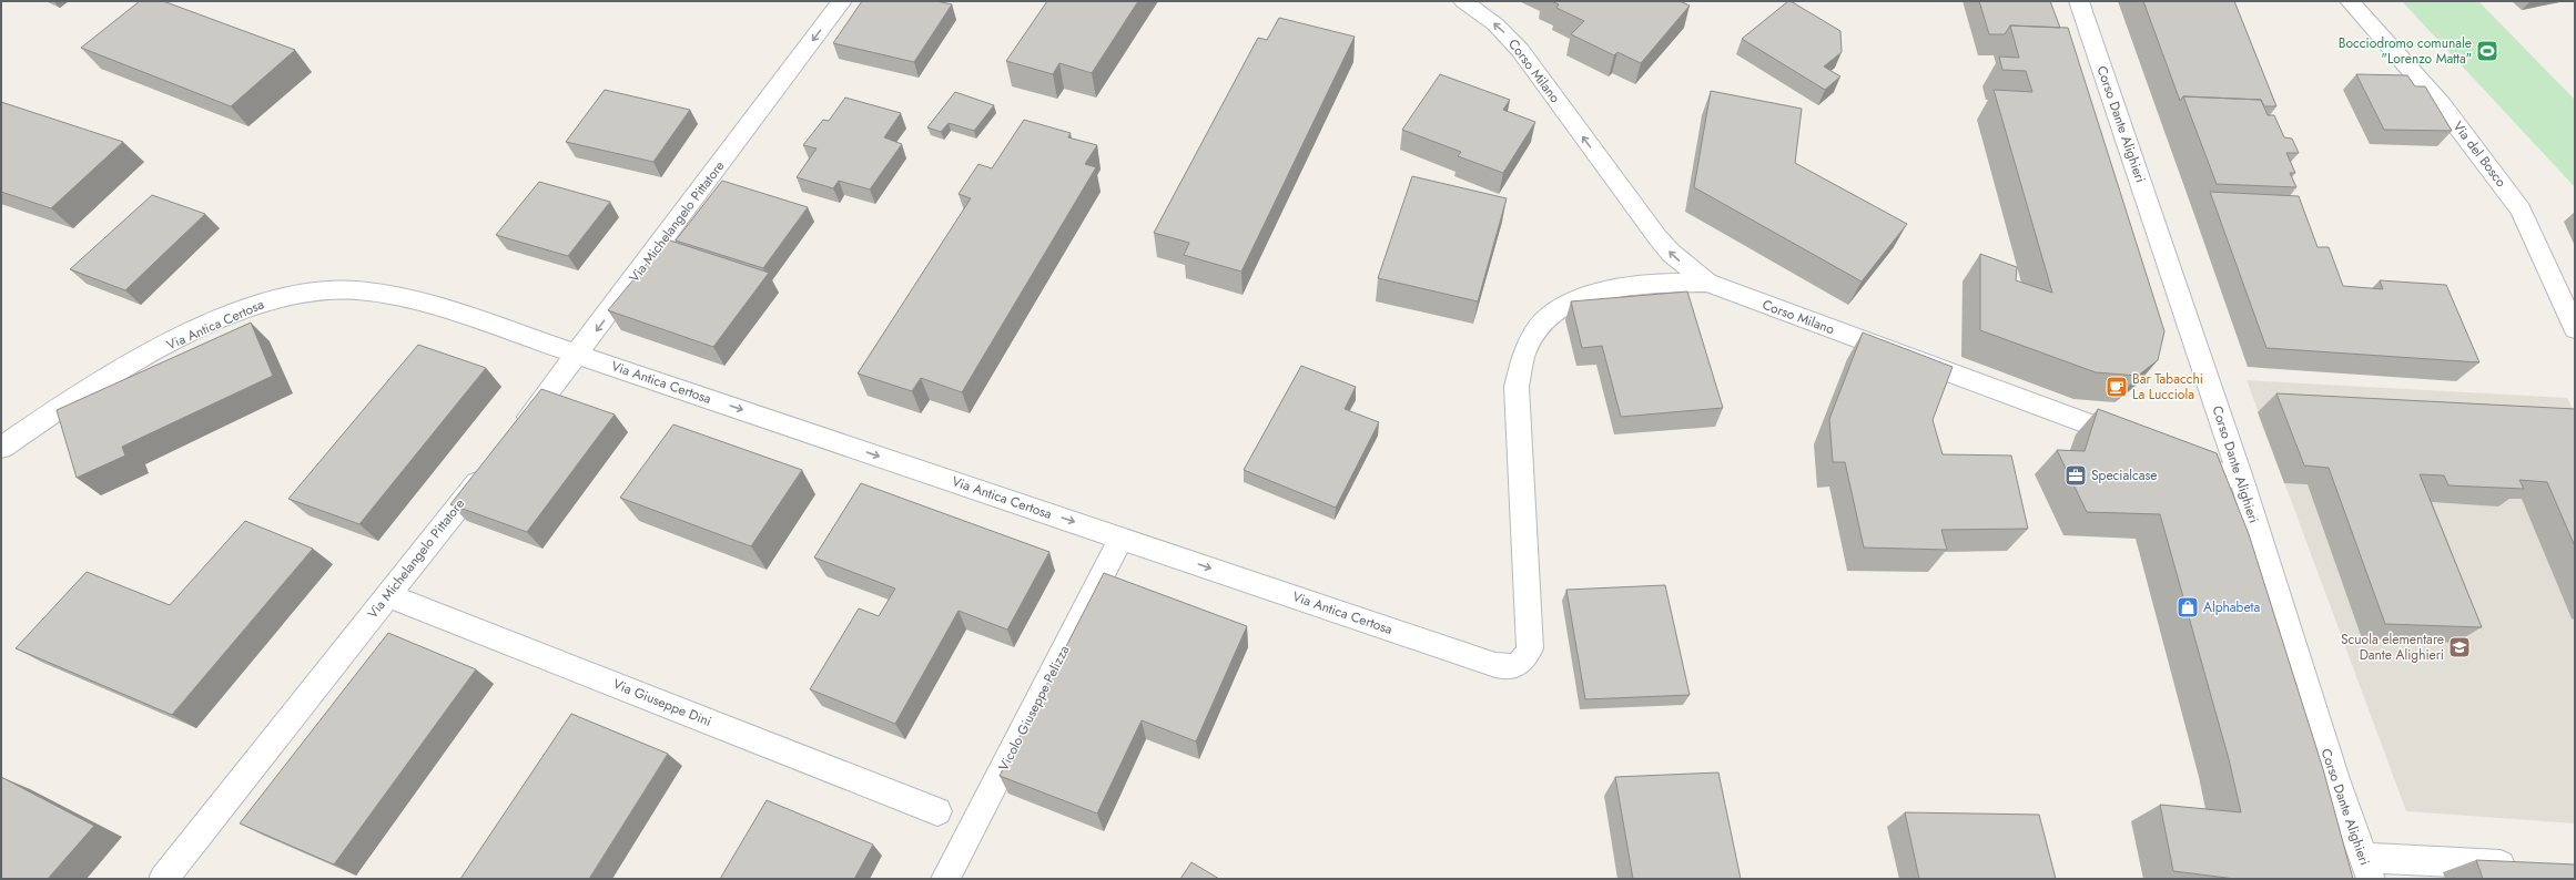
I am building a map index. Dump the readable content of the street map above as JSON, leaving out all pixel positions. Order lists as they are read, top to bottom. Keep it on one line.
{"streets":{"street":["Corso Milano","Corso Dante Alighieri","Via del Bosco","Via Michelangelo Pittatore","Via Antica Certosa","Via Giuseppe Dini","Vicolo Giuseppe Pelizza"]},"crossings":[["Corso Milano","Via Antica Certosa"],["Via Michelangelo Pittatore","Via Antica Certosa"],["Via Michelangelo Pittatore","Via Giuseppe Dini"],["Via Antica Certosa","Vicolo Giuseppe Pelizza"]],"one_way":["Corso Milano","Via Michelangelo Pittatore"],"places":{"sports":["Bocciodromo comunale \"Lorenzo Matta\""],"cafe":["Bar Tabacchi La Lucciola"],"office":["Specialcase"],"shop":["Alphabeta"],"school or university":["Scuola elementare Dante Alighieri"]}}
